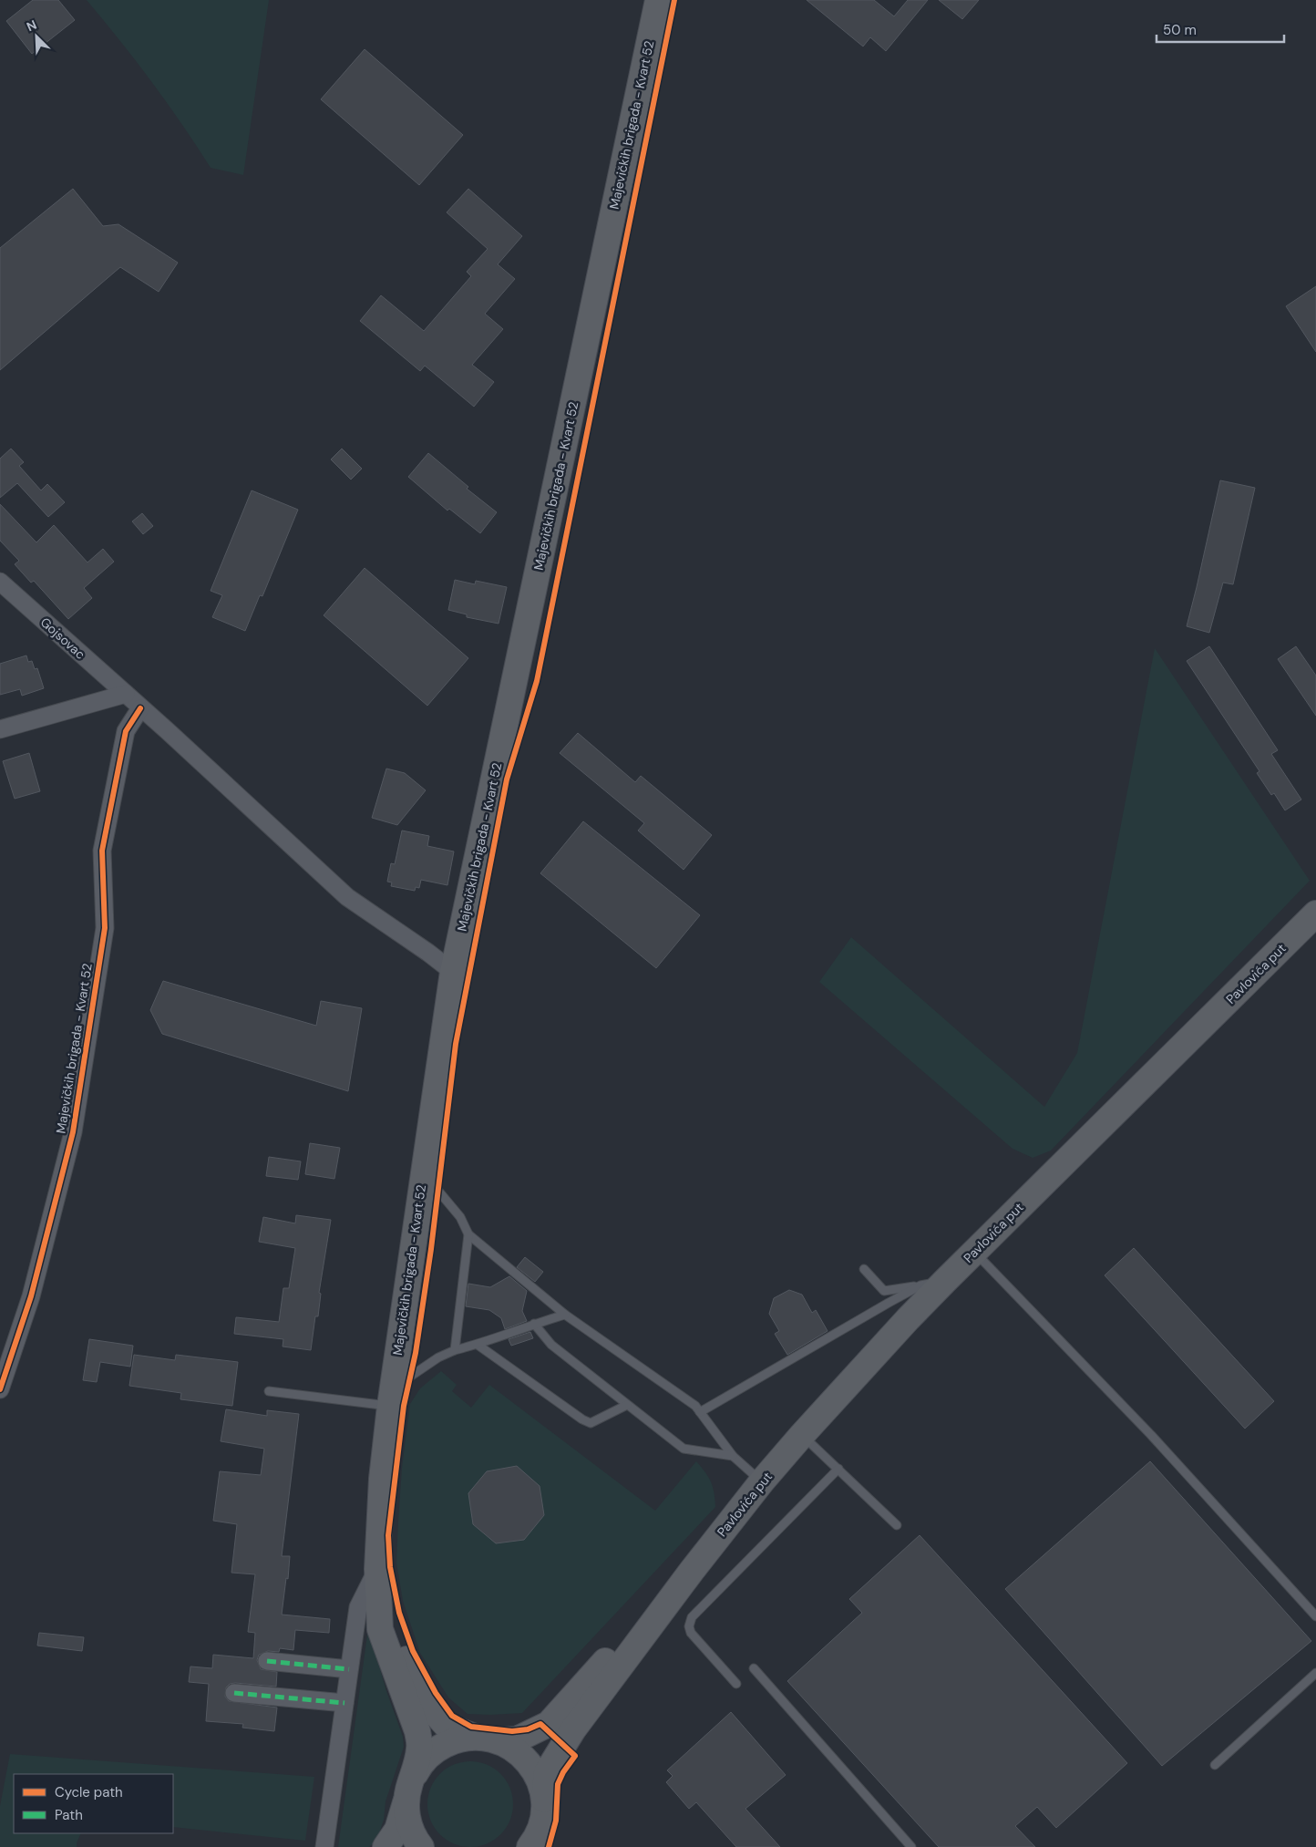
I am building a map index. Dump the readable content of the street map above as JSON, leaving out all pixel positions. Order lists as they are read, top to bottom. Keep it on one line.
{"streets":{"main road":["Majevičkih brigada - Kvart 52","Pavlovića put"],"street":["Gojsovac"]},"crossings":[["Majevičkih brigada - Kvart 52","Gojsovac"]],"legend":["Cycle path","Path"],"scale_bar":"50 m","north":"top left"}
